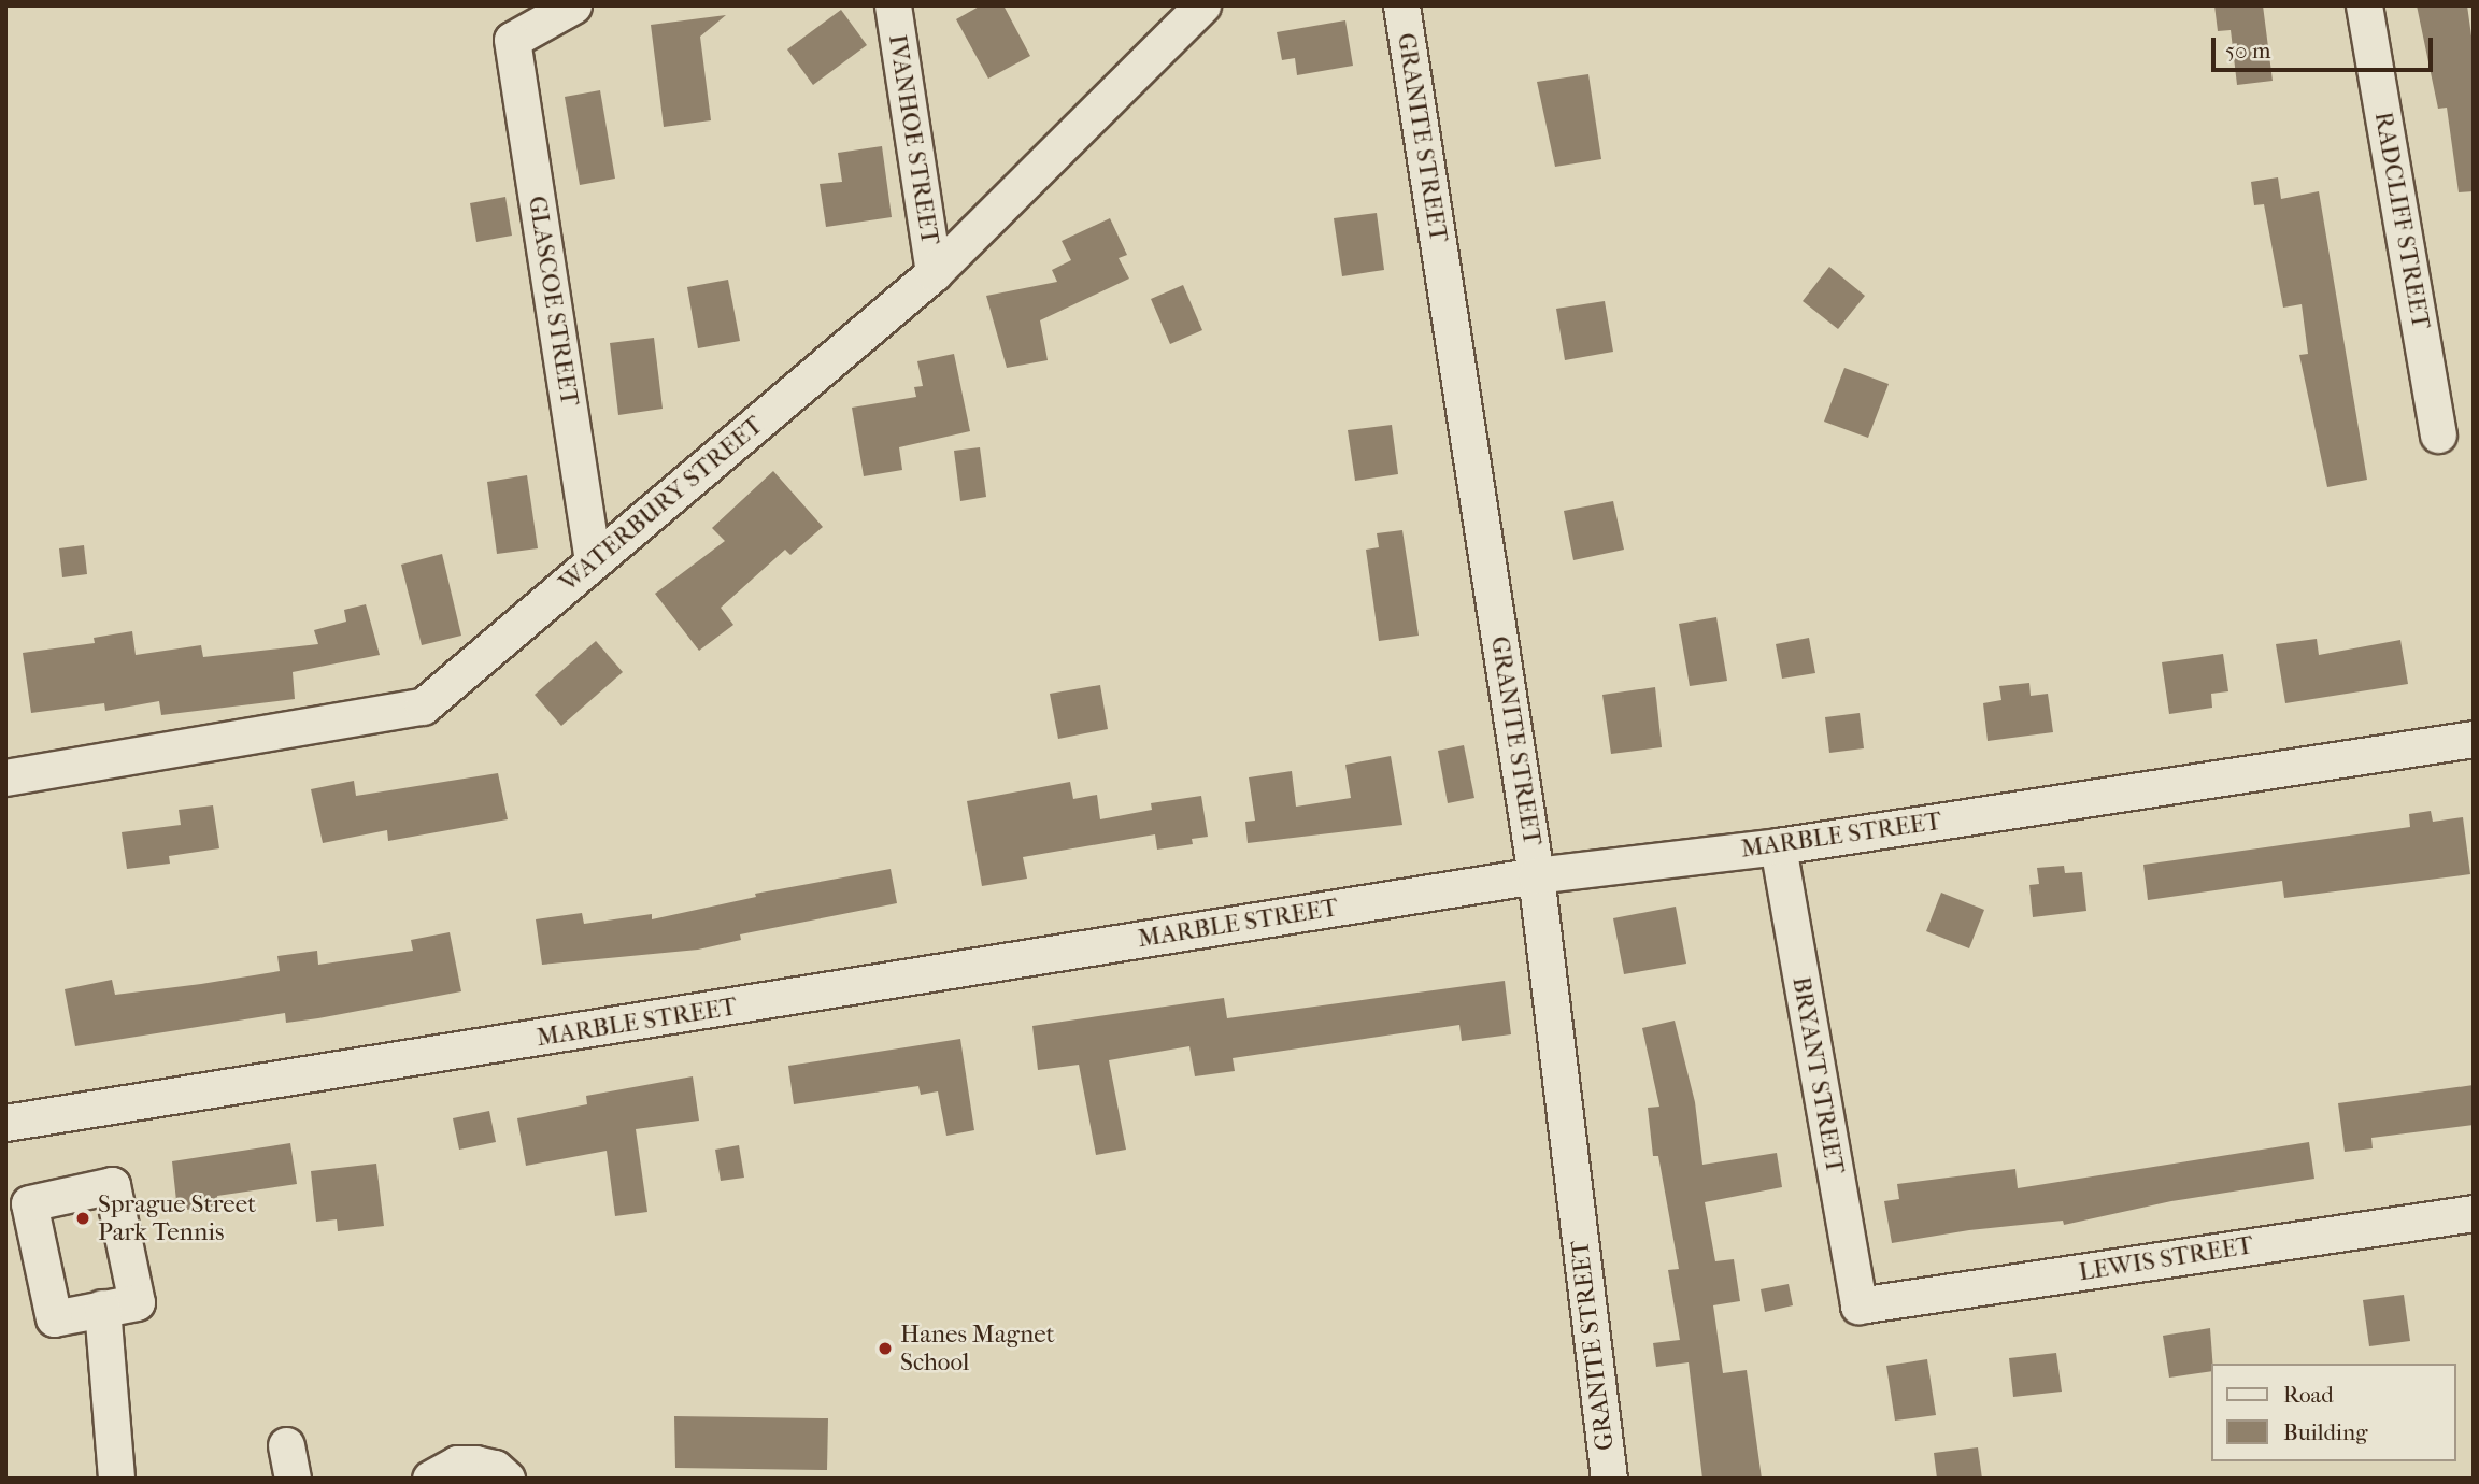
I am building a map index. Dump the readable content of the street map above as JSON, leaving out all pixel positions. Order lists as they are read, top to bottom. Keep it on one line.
{"streets":{"street":["GRANITE STREET","IVANHOE STREET","RADCLIFF STREET","GLASCOE STREET","WATERBURY STREET","MARBLE STREET","BRYANT STREET","LEWIS STREET"]},"crossings":[["GRANITE STREET","MARBLE STREET"],["IVANHOE STREET","WATERBURY STREET"],["GLASCOE STREET","WATERBURY STREET"],["MARBLE STREET","BRYANT STREET"],["BRYANT STREET","LEWIS STREET"]],"places":["Sprague Street Park Tennis","Hanes Magnet School"],"legend":["Road","Building"],"scale_bar":"50 m"}
